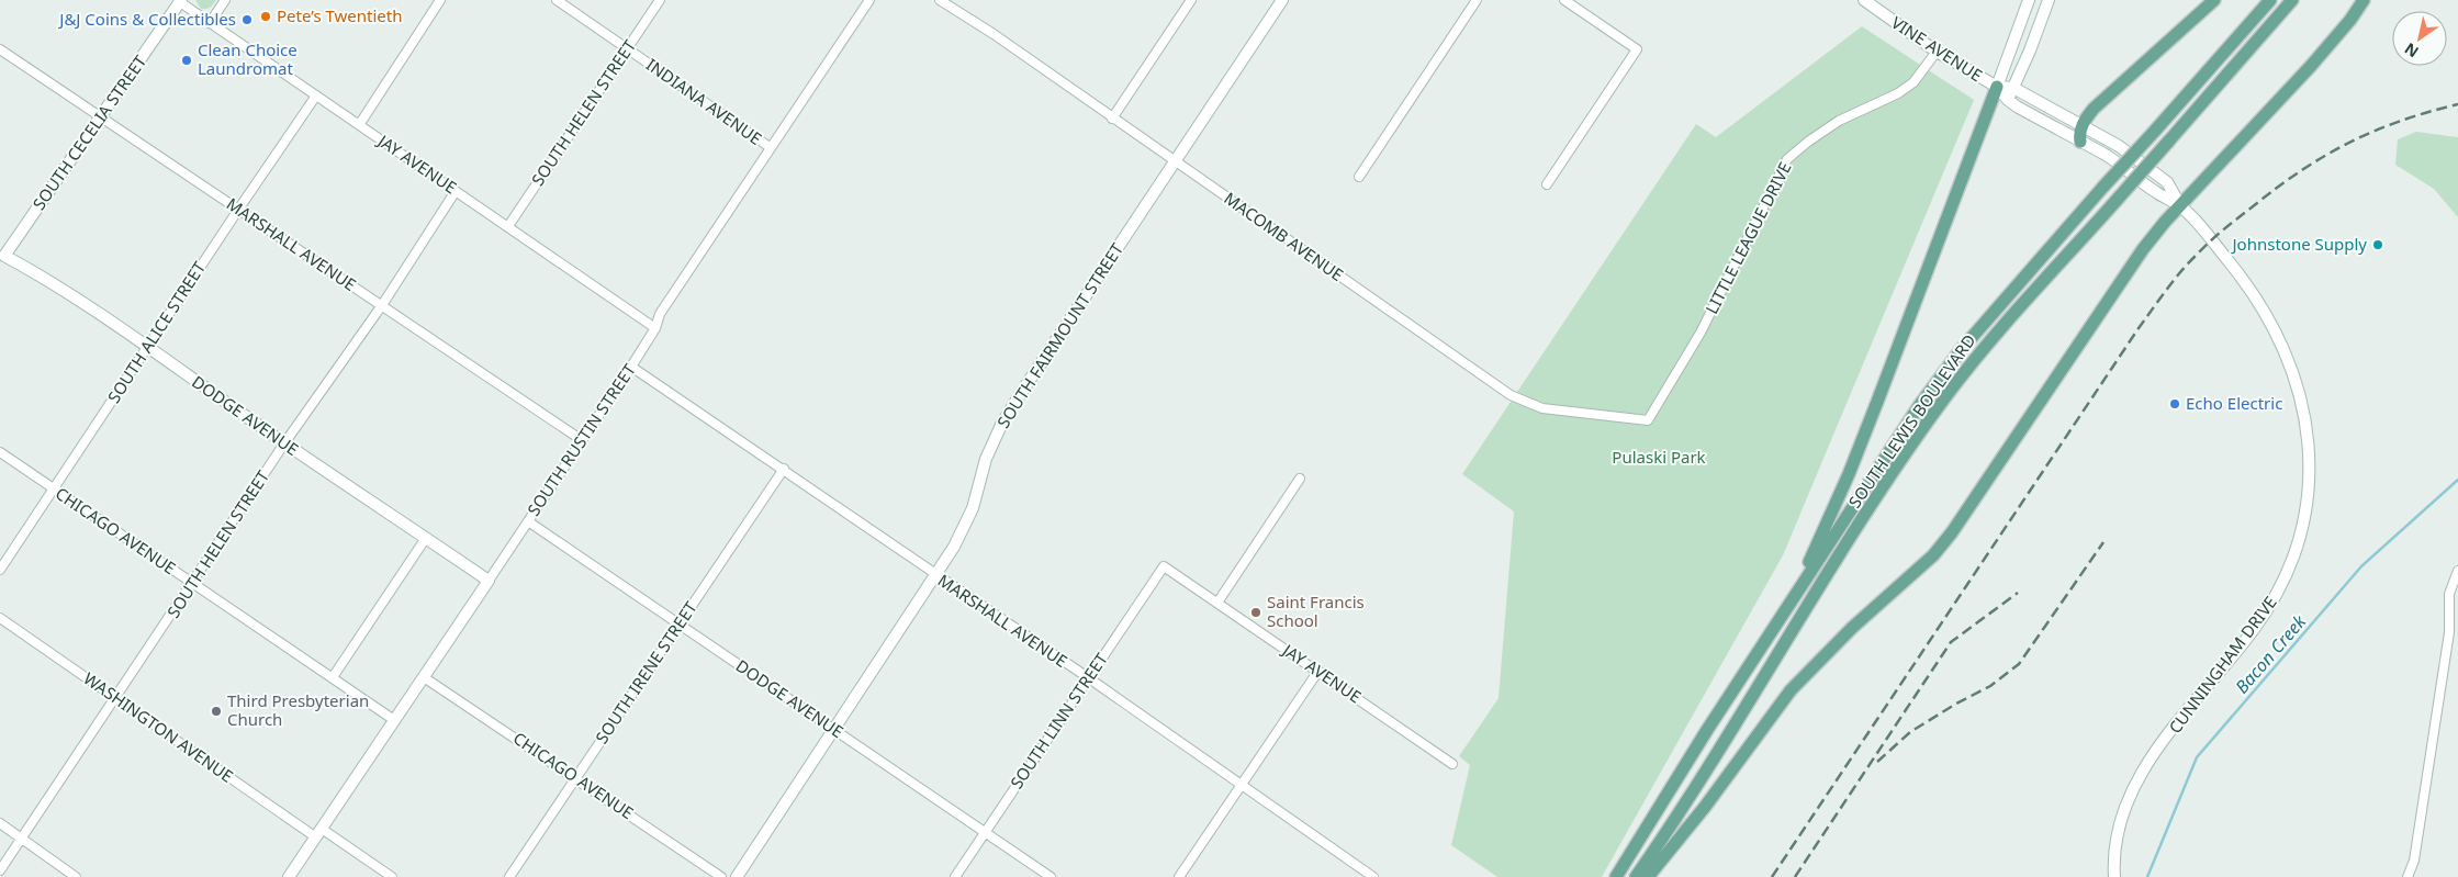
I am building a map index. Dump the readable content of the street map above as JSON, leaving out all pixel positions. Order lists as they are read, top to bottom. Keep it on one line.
{"streets":{"main road":["SOUTH LEWIS BOULEVARD"],"street":["VINE AVENUE","INDIANA AVENUE","SOUTH HELEN STREET","SOUTH CECELIA STREET","JAY AVENUE","MACOMB AVENUE","LITTLE LEAGUE DRIVE","MARSHALL AVENUE","SOUTH ALICE STREET","SOUTH FAIRMOUNT STREET","DODGE AVENUE","SOUTH RUSTIN STREET","CHICAGO AVENUE","CUNNINGHAM DRIVE","SOUTH IRENE STREET","SOUTH LINN STREET","WASHINGTON AVENUE"]},"crossings":[["VINE AVENUE","LITTLE LEAGUE DRIVE"],["VINE AVENUE","CUNNINGHAM DRIVE"],["INDIANA AVENUE","SOUTH HELEN STREET"],["INDIANA AVENUE","SOUTH RUSTIN STREET"],["SOUTH HELEN STREET","JAY AVENUE"],["SOUTH HELEN STREET","MARSHALL AVENUE"],["SOUTH HELEN STREET","DODGE AVENUE"],["SOUTH HELEN STREET","CHICAGO AVENUE"],["SOUTH HELEN STREET","WASHINGTON AVENUE"],["SOUTH CECELIA STREET","JAY AVENUE"],["SOUTH CECELIA STREET","MARSHALL AVENUE"],["SOUTH CECELIA STREET","DODGE AVENUE"],["JAY AVENUE","SOUTH ALICE STREET"],["JAY AVENUE","SOUTH RUSTIN STREET"],["JAY AVENUE","SOUTH LINN STREET"],["MACOMB AVENUE","LITTLE LEAGUE DRIVE"],["MACOMB AVENUE","SOUTH FAIRMOUNT STREET"],["MARSHALL AVENUE","SOUTH ALICE STREET"],["MARSHALL AVENUE","SOUTH FAIRMOUNT STREET"],["MARSHALL AVENUE","SOUTH RUSTIN STREET"],["MARSHALL AVENUE","SOUTH IRENE STREET"],["MARSHALL AVENUE","SOUTH LINN STREET"],["SOUTH ALICE STREET","DODGE AVENUE"],["SOUTH ALICE STREET","CHICAGO AVENUE"],["SOUTH FAIRMOUNT STREET","DODGE AVENUE"],["DODGE AVENUE","SOUTH RUSTIN STREET"],["DODGE AVENUE","SOUTH IRENE STREET"],["DODGE AVENUE","SOUTH LINN STREET"],["SOUTH RUSTIN STREET","CHICAGO AVENUE"],["SOUTH RUSTIN STREET","WASHINGTON AVENUE"],["CHICAGO AVENUE","SOUTH IRENE STREET"]],"water":["Bacon Creek"],"parks":["Pulaski Park"],"places":["Pete’s Twentieth","J&J Coins & Collectibles","Clean Choice Laundromat","Johnstone Supply","Echo Electric","Saint Francis School","Third Presbyterian Church"],"north":"bottom left"}
